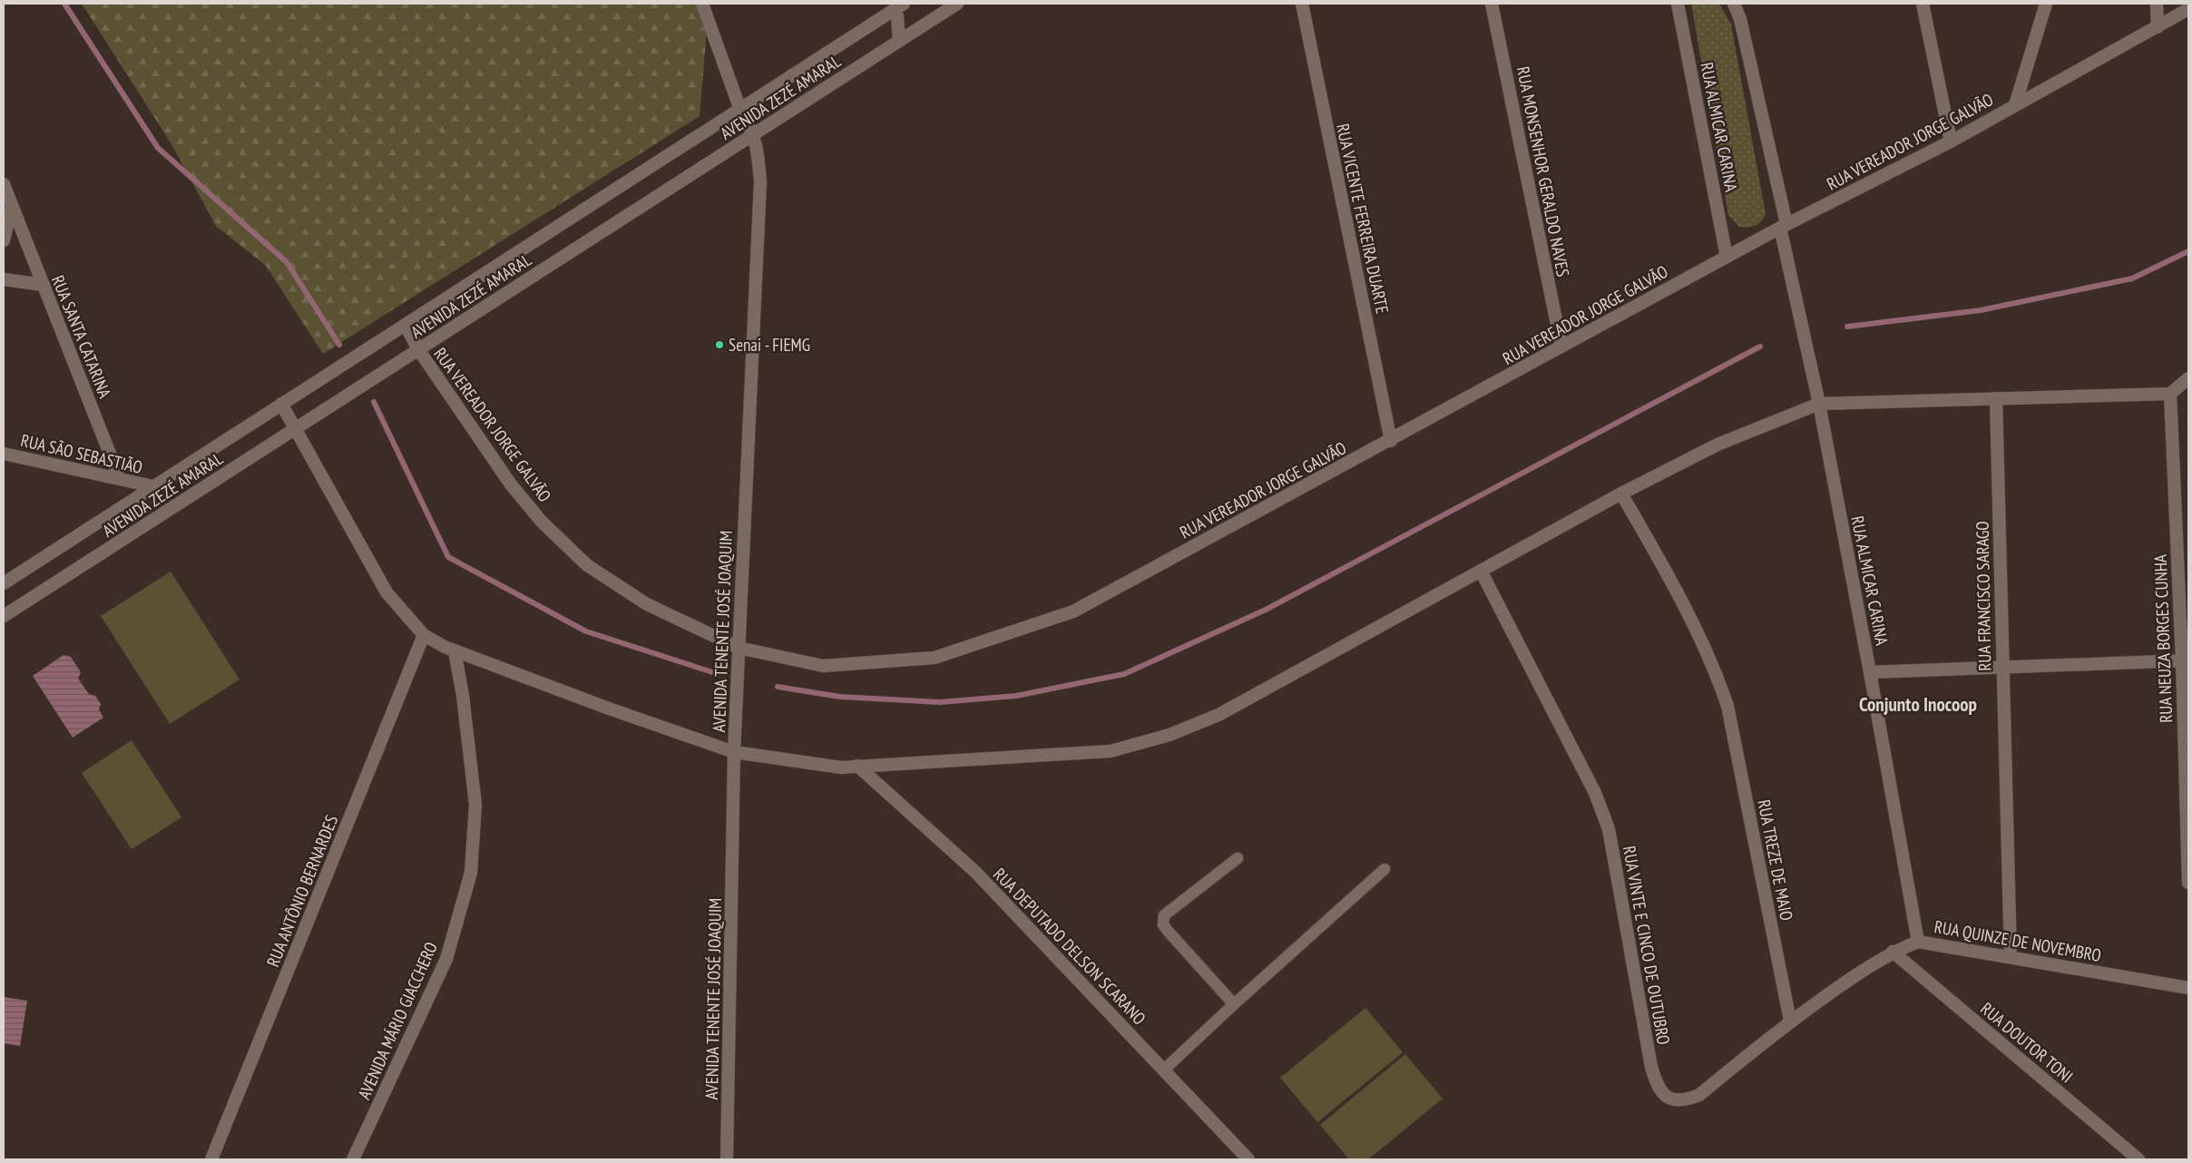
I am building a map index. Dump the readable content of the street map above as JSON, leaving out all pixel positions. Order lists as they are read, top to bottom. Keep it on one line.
{"streets":{"street":["AVENIDA ZEZÉ AMARAL","RUA ALMICAR CARINA","RUA VEREADOR JORGE GALVÃO","RUA MONSENHOR GERALDO NAVES","RUA VICENTE FERREIRA DUARTE","RUA SANTA CATARINA","RUA SÃO SEBASTIÃO","RUA FRANCISCO SARAGO","AVENIDA TENENTE JOSÉ JOAQUIM","RUA NEUZA BORGES CUNHA","RUA TREZE DE MAIO","RUA ANTÔNIO BERNARDES","RUA QUINZE DE NOVEMBRO","RUA VINTE E CINCO DE OUTUBRO","RUA DEPUTADO DELSON SCARANO","AVENIDA MÁRIO GIACCHERO","RUA DOUTOR TONI"]},"crossings":[["AVENIDA ZEZÉ AMARAL","RUA VEREADOR JORGE GALVÃO"],["AVENIDA ZEZÉ AMARAL","RUA SÃO SEBASTIÃO"],["AVENIDA ZEZÉ AMARAL","AVENIDA TENENTE JOSÉ JOAQUIM"],["RUA ALMICAR CARINA","RUA VEREADOR JORGE GALVÃO"],["RUA ALMICAR CARINA","RUA QUINZE DE NOVEMBRO"],["RUA VEREADOR JORGE GALVÃO","RUA MONSENHOR GERALDO NAVES"],["RUA VEREADOR JORGE GALVÃO","RUA VICENTE FERREIRA DUARTE"],["RUA VEREADOR JORGE GALVÃO","AVENIDA TENENTE JOSÉ JOAQUIM"],["RUA SANTA CATARINA","RUA SÃO SEBASTIÃO"],["RUA FRANCISCO SARAGO","RUA QUINZE DE NOVEMBRO"],["RUA TREZE DE MAIO","RUA QUINZE DE NOVEMBRO"],["RUA QUINZE DE NOVEMBRO","RUA VINTE E CINCO DE OUTUBRO"],["RUA QUINZE DE NOVEMBRO","RUA DOUTOR TONI"]],"districts":["Conjunto Inocoop"],"places":["Senai - FIEMG"]}
